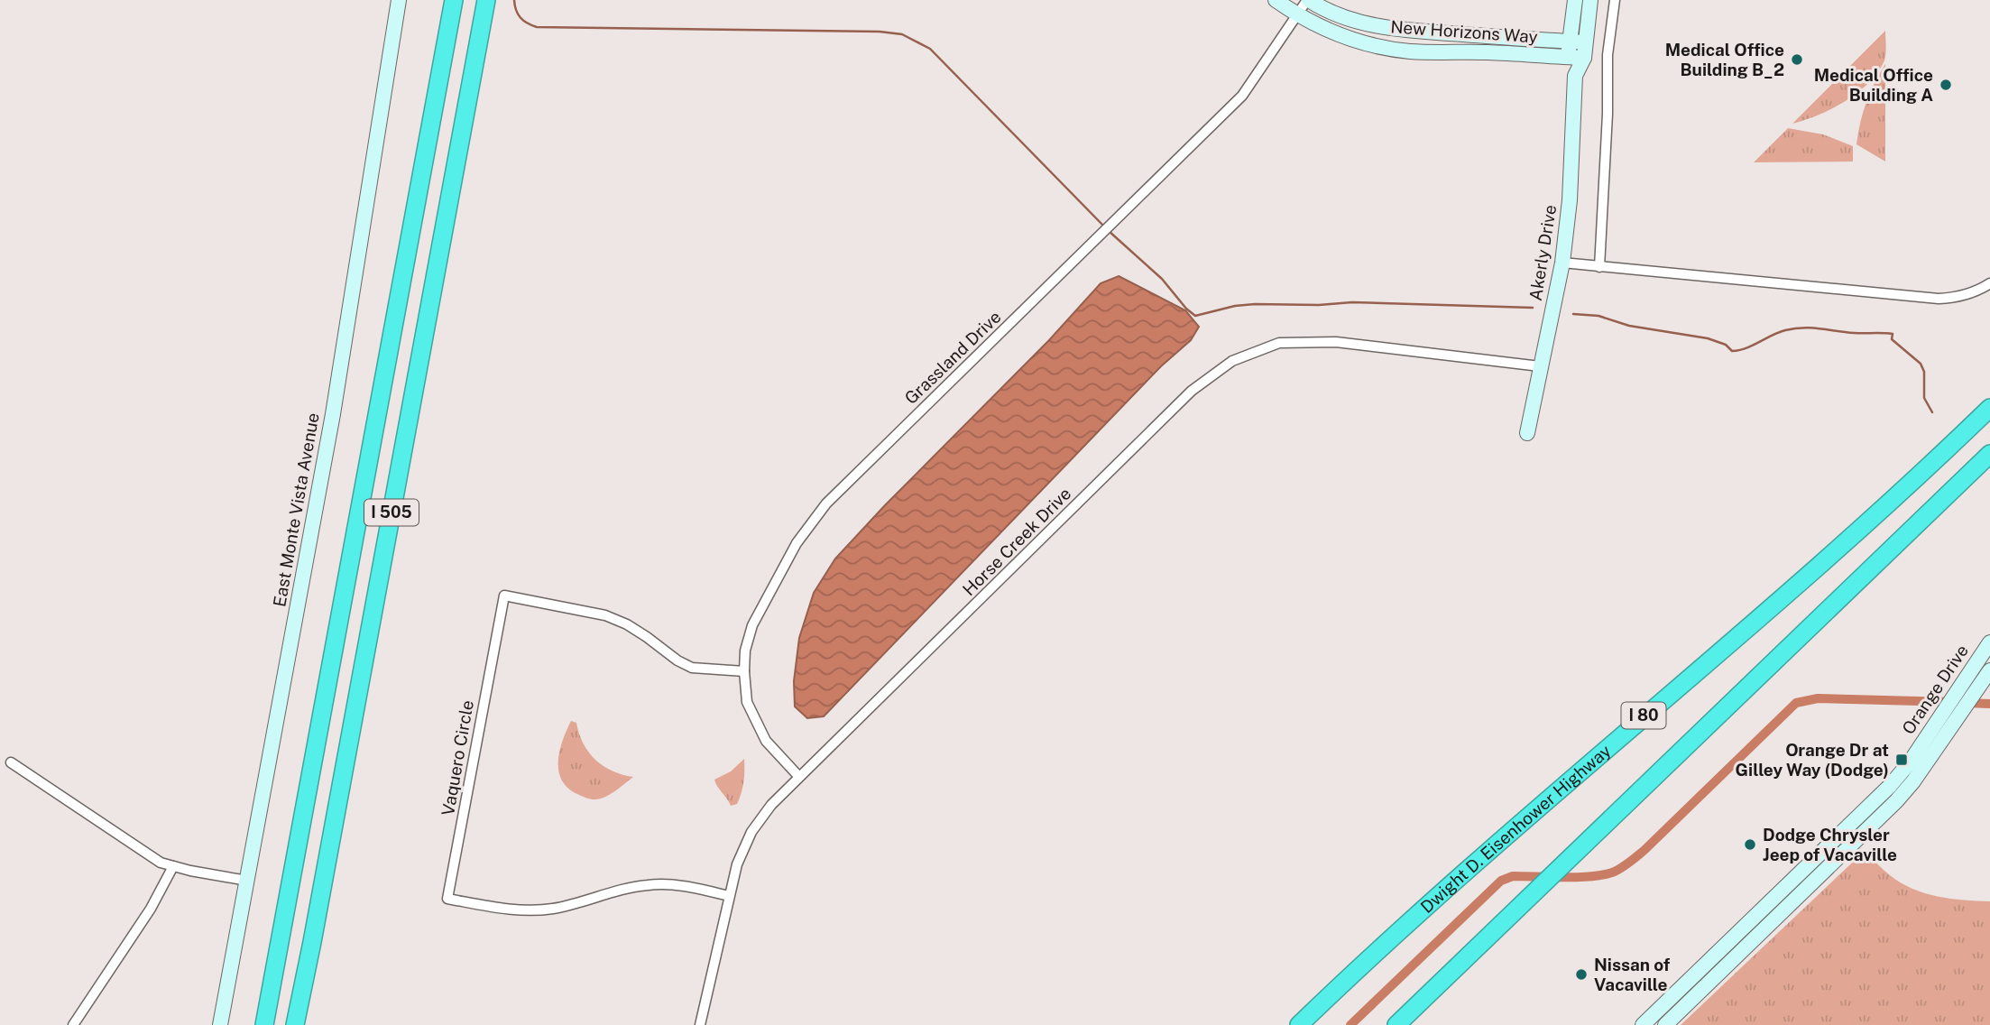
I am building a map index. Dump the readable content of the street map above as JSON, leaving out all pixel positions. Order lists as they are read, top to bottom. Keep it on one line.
{"streets":{"highway":["I 505","I 80","Dwight D. Eisenhower Highway"],"street":["New Horizons Way","Akerly Drive","Grassland Drive","East Monte Vista Avenue","Horse Creek Drive","Orange Drive","Vaquero Circle"]},"crossings":[["New Horizons Way","Akerly Drive"],["New Horizons Way","Grassland Drive"],["Akerly Drive","Horse Creek Drive"],["Grassland Drive","Horse Creek Drive"],["Grassland Drive","Vaquero Circle"],["Horse Creek Drive","Vaquero Circle"]],"places":{"other":["Medical Office Building B_2","Medical Office Building A","Dodge Chrysler Jeep of Vacaville","Nissan of Vacaville"],"transit":["Orange Dr at Gilley Way (Dodge)"]}}
